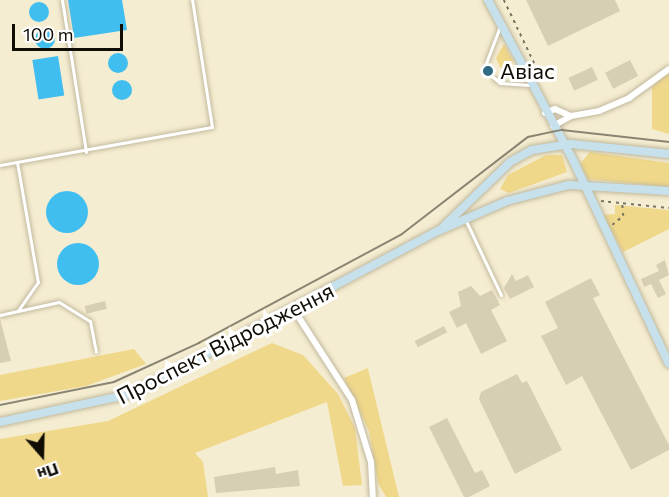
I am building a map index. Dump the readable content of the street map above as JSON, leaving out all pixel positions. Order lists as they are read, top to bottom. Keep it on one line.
{"streets":{"street":["Проспект Відродження"]},"places":["Авіас"],"scale_bar":"100 m","north":"bottom"}
